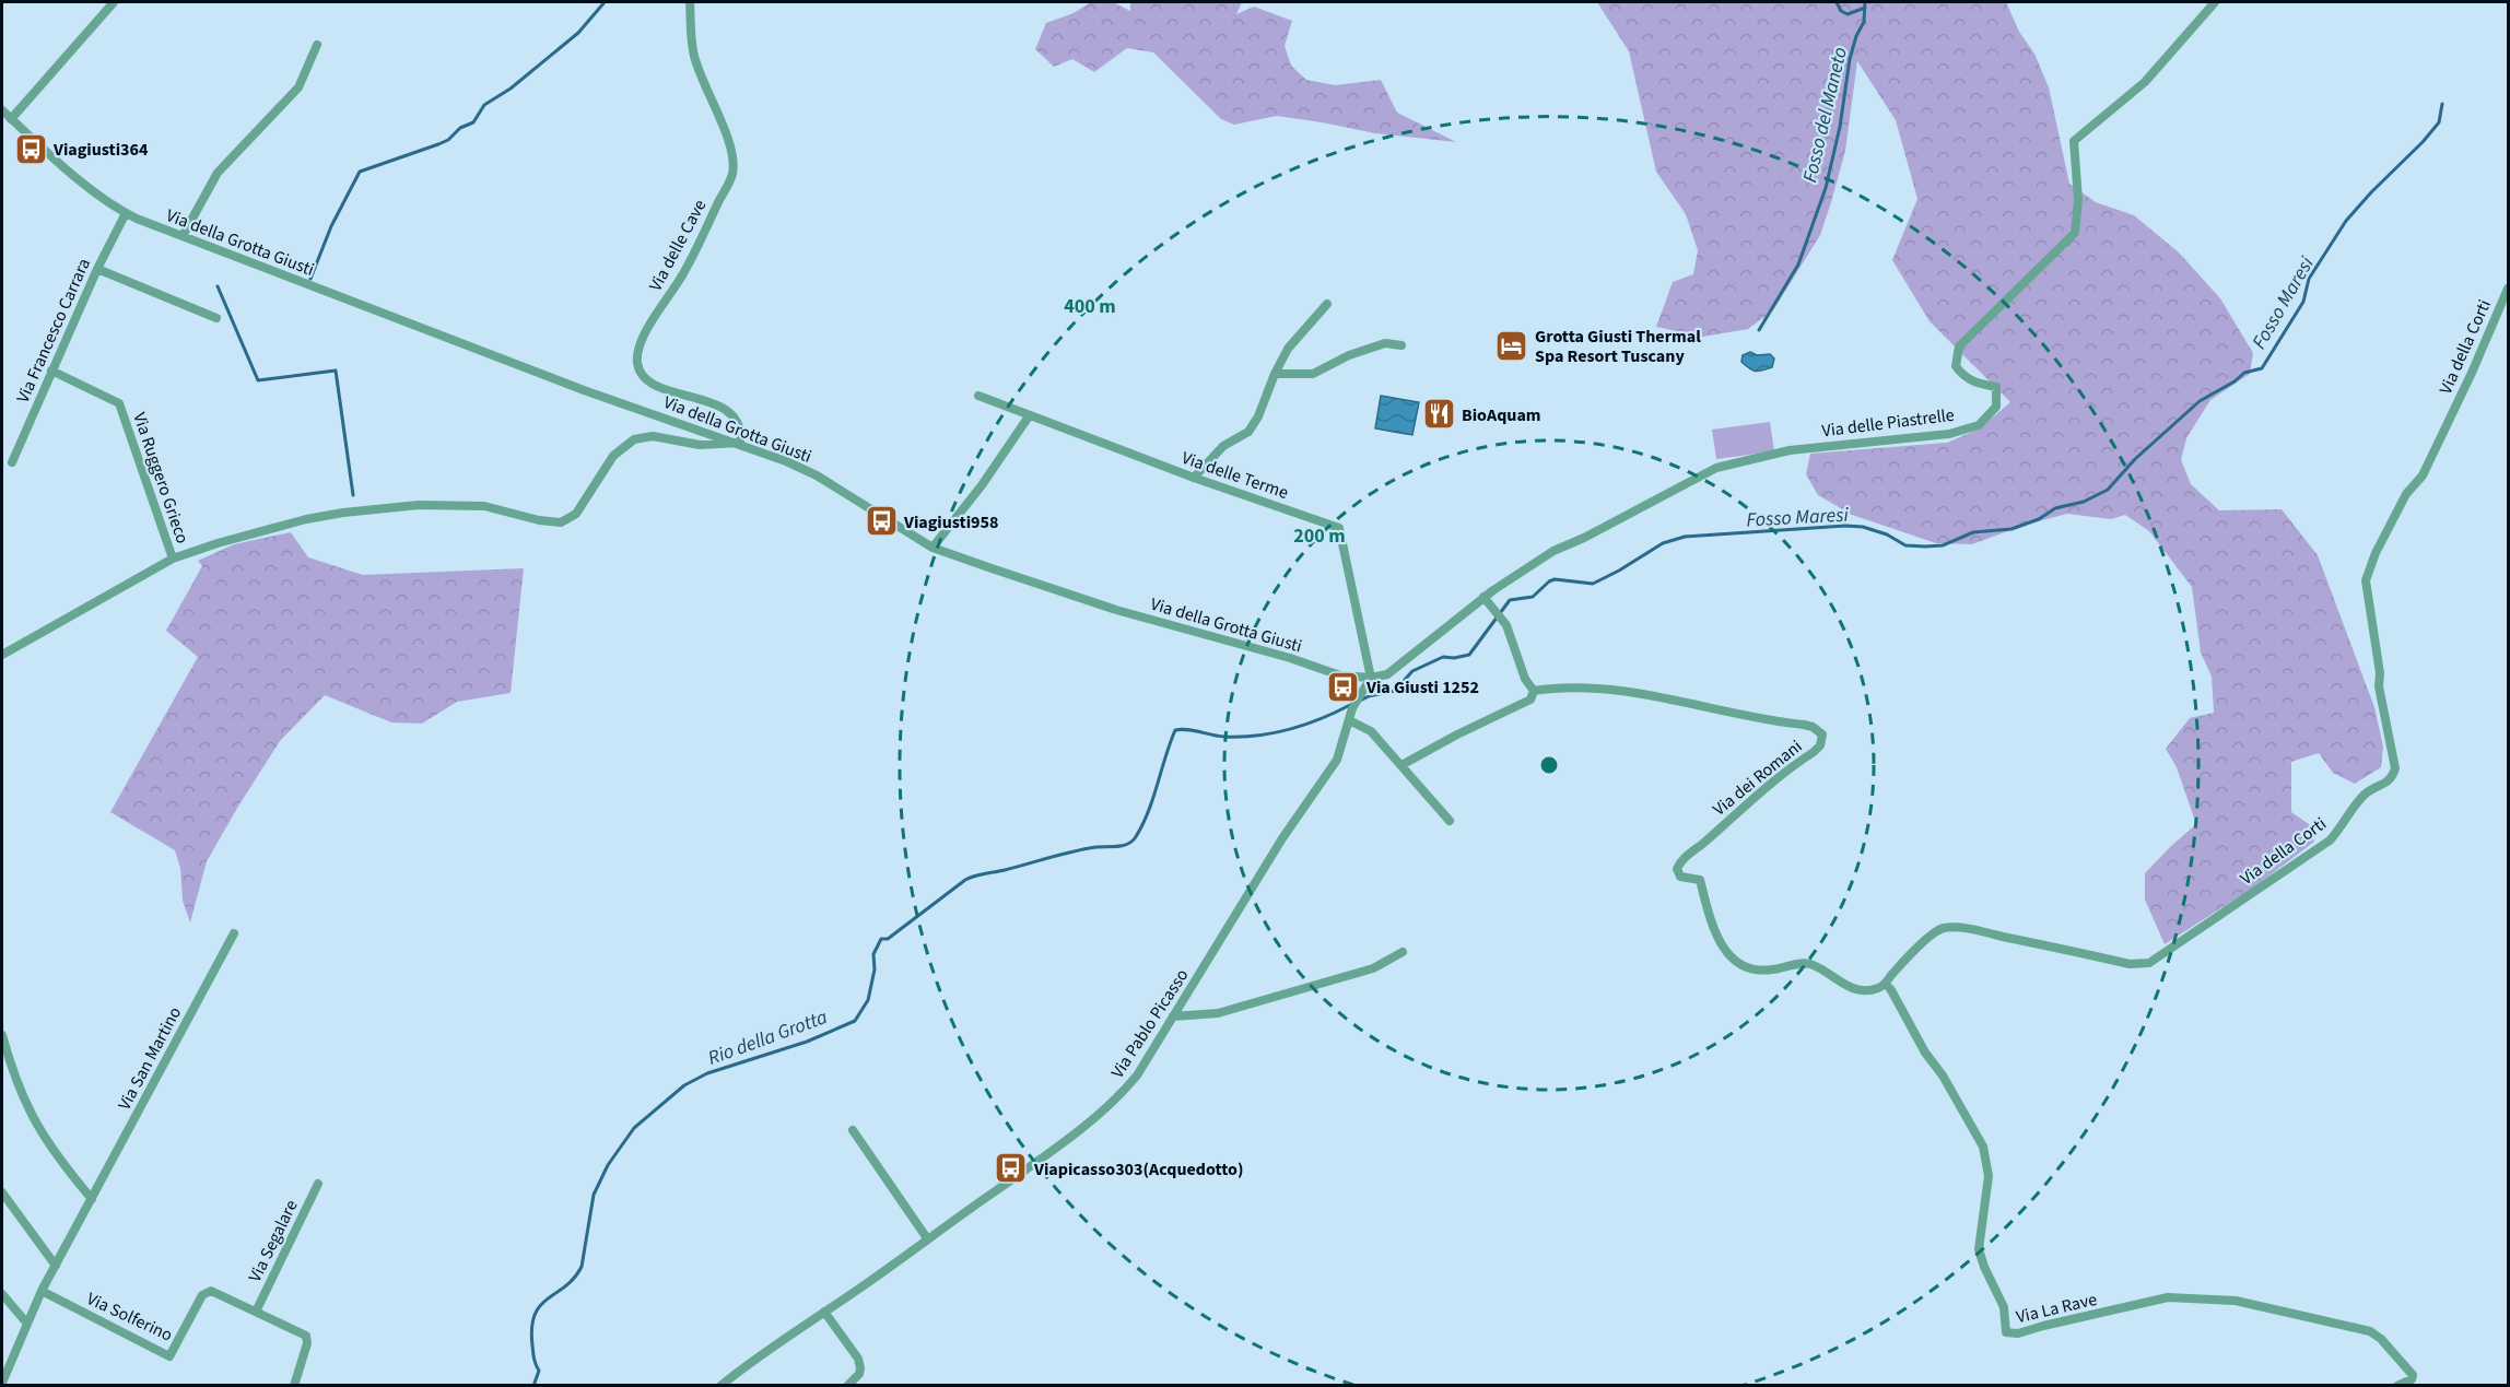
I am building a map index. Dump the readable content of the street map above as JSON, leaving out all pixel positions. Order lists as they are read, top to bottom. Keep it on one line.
{"streets":{"street":["Via della Grotta Giusti","Via delle Cave","Via Francesco Carrara","Via della Corti","Via delle Piastrelle","Via delle Terme","Via Ruggero Grieco","Via dei Romani","Via Pablo Picasso","Via San Martino","Via Segalare","Via La Rave","Via Solferino"]},"crossings":[["Via della Grotta Giusti","Via delle Cave"],["Via della Grotta Giusti","Via Francesco Carrara"],["Via della Grotta Giusti","Via delle Piastrelle"],["Via della Grotta Giusti","Via delle Terme"],["Via della Grotta Giusti","Via Pablo Picasso"],["Via Francesco Carrara","Via Ruggero Grieco"],["Via della Corti","Via dei Romani"],["Via della Corti","Via La Rave"],["Via delle Terme","Via Pablo Picasso"],["Via dei Romani","Via La Rave"],["Via San Martino","Via Solferino"],["Via Segalare","Via Solferino"]],"water":["Fosso del Maneto","Fosso Maresi","Rio della Grotta"],"places":{"bus stop":["Viagiusti364","Viagiusti958","Via Giusti 1252","Viapicasso303(Acquedotto)"],"hotel":["Grotta Giusti Thermal Spa Resort Tuscany"],"restaurant":["BioAquam"]},"rings":["400 m","200 m"]}
